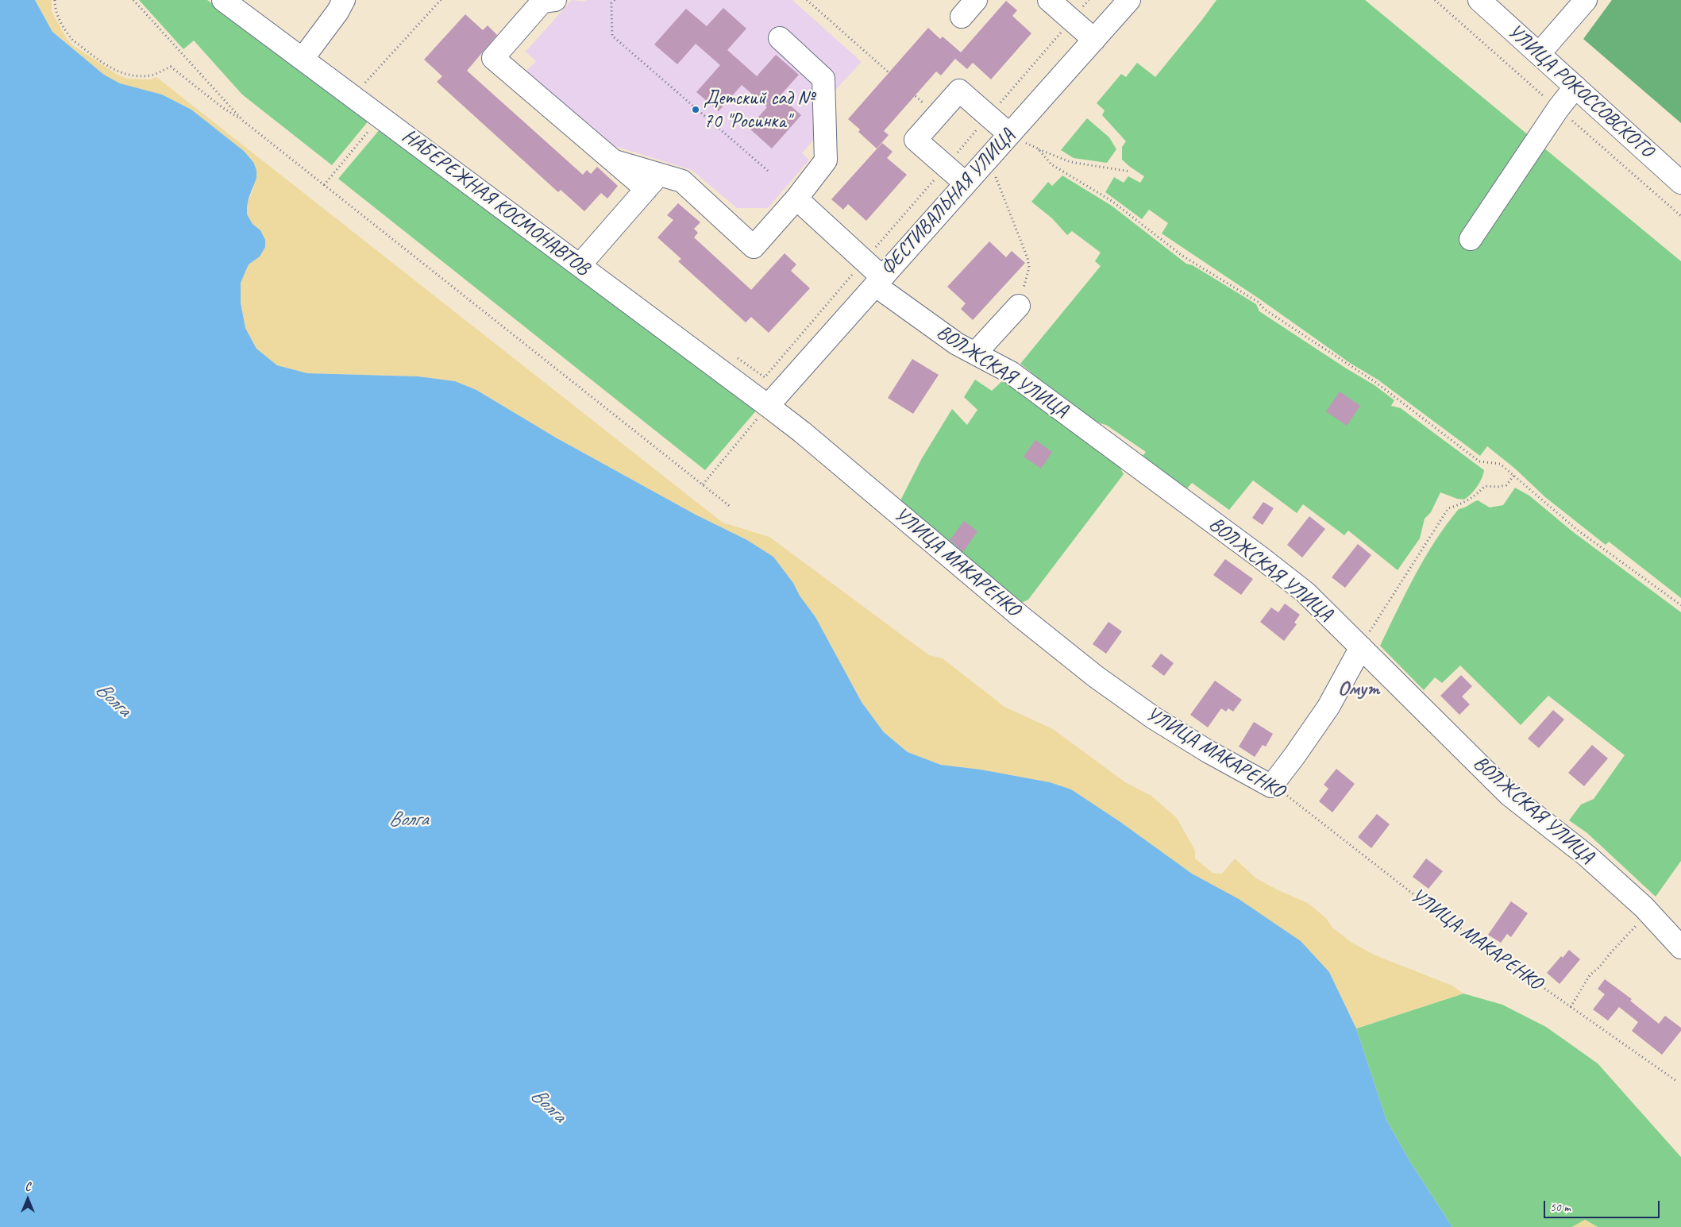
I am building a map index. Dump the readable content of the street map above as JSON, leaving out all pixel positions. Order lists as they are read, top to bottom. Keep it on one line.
{"streets":{"street":["УЛИЦА РОКОССОВСКОГО","НАБЕРЕЖНАЯ КОСМОНАВТОВ","ФЕСТИВАЛЬНАЯ УЛИЦА","ВОЛЖСКАЯ УЛИЦА","УЛИЦА МАКАРЕНКО"]},"crossings":[["НАБЕРЕЖНАЯ КОСМОНАВТОВ","ФЕСТИВАЛЬНАЯ УЛИЦА"],["НАБЕРЕЖНАЯ КОСМОНАВТОВ","УЛИЦА МАКАРЕНКО"],["ФЕСТИВАЛЬНАЯ УЛИЦА","ВОЛЖСКАЯ УЛИЦА"],["ФЕСТИВАЛЬНАЯ УЛИЦА","УЛИЦА МАКАРЕНКО"]],"districts":["Омут"],"water":["Волга"],"places":["Детский сад № 70 \"Росинка\""],"scale_bar":"50 m","north":"top"}
